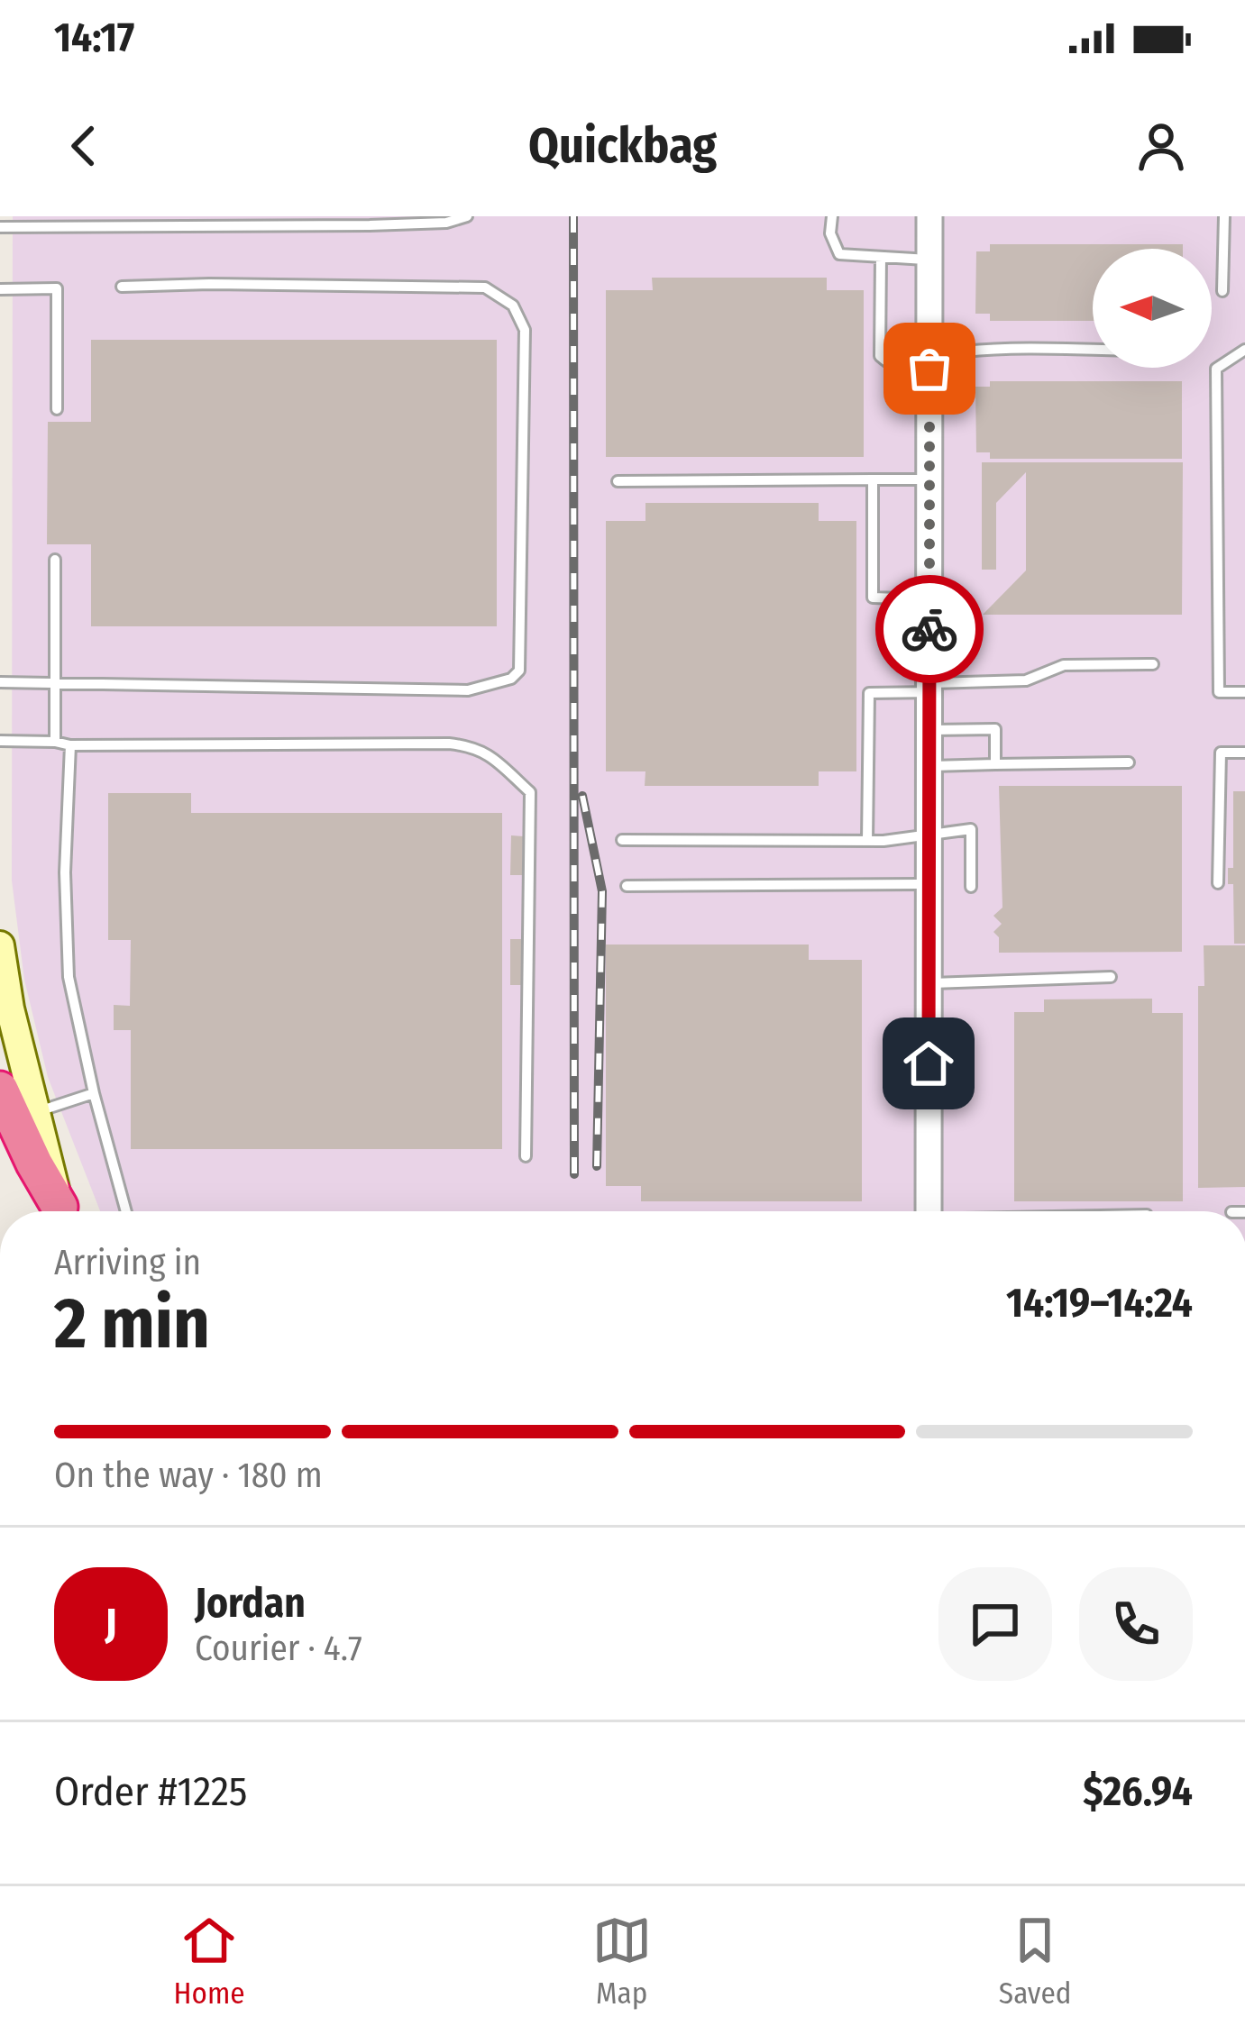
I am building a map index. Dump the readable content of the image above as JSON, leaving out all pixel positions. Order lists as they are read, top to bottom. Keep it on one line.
{"north":"left","page":{"status":"14:17","header":"Quickbag","heading":["2 min","Arriving in","14:19–14:24"],"panel":["Jordan","Courier · 4.7","Order #1225","$26.94"],"bar":"On the way · 180 m","round":"J","tabs":["Home","Map","Saved"]}}
